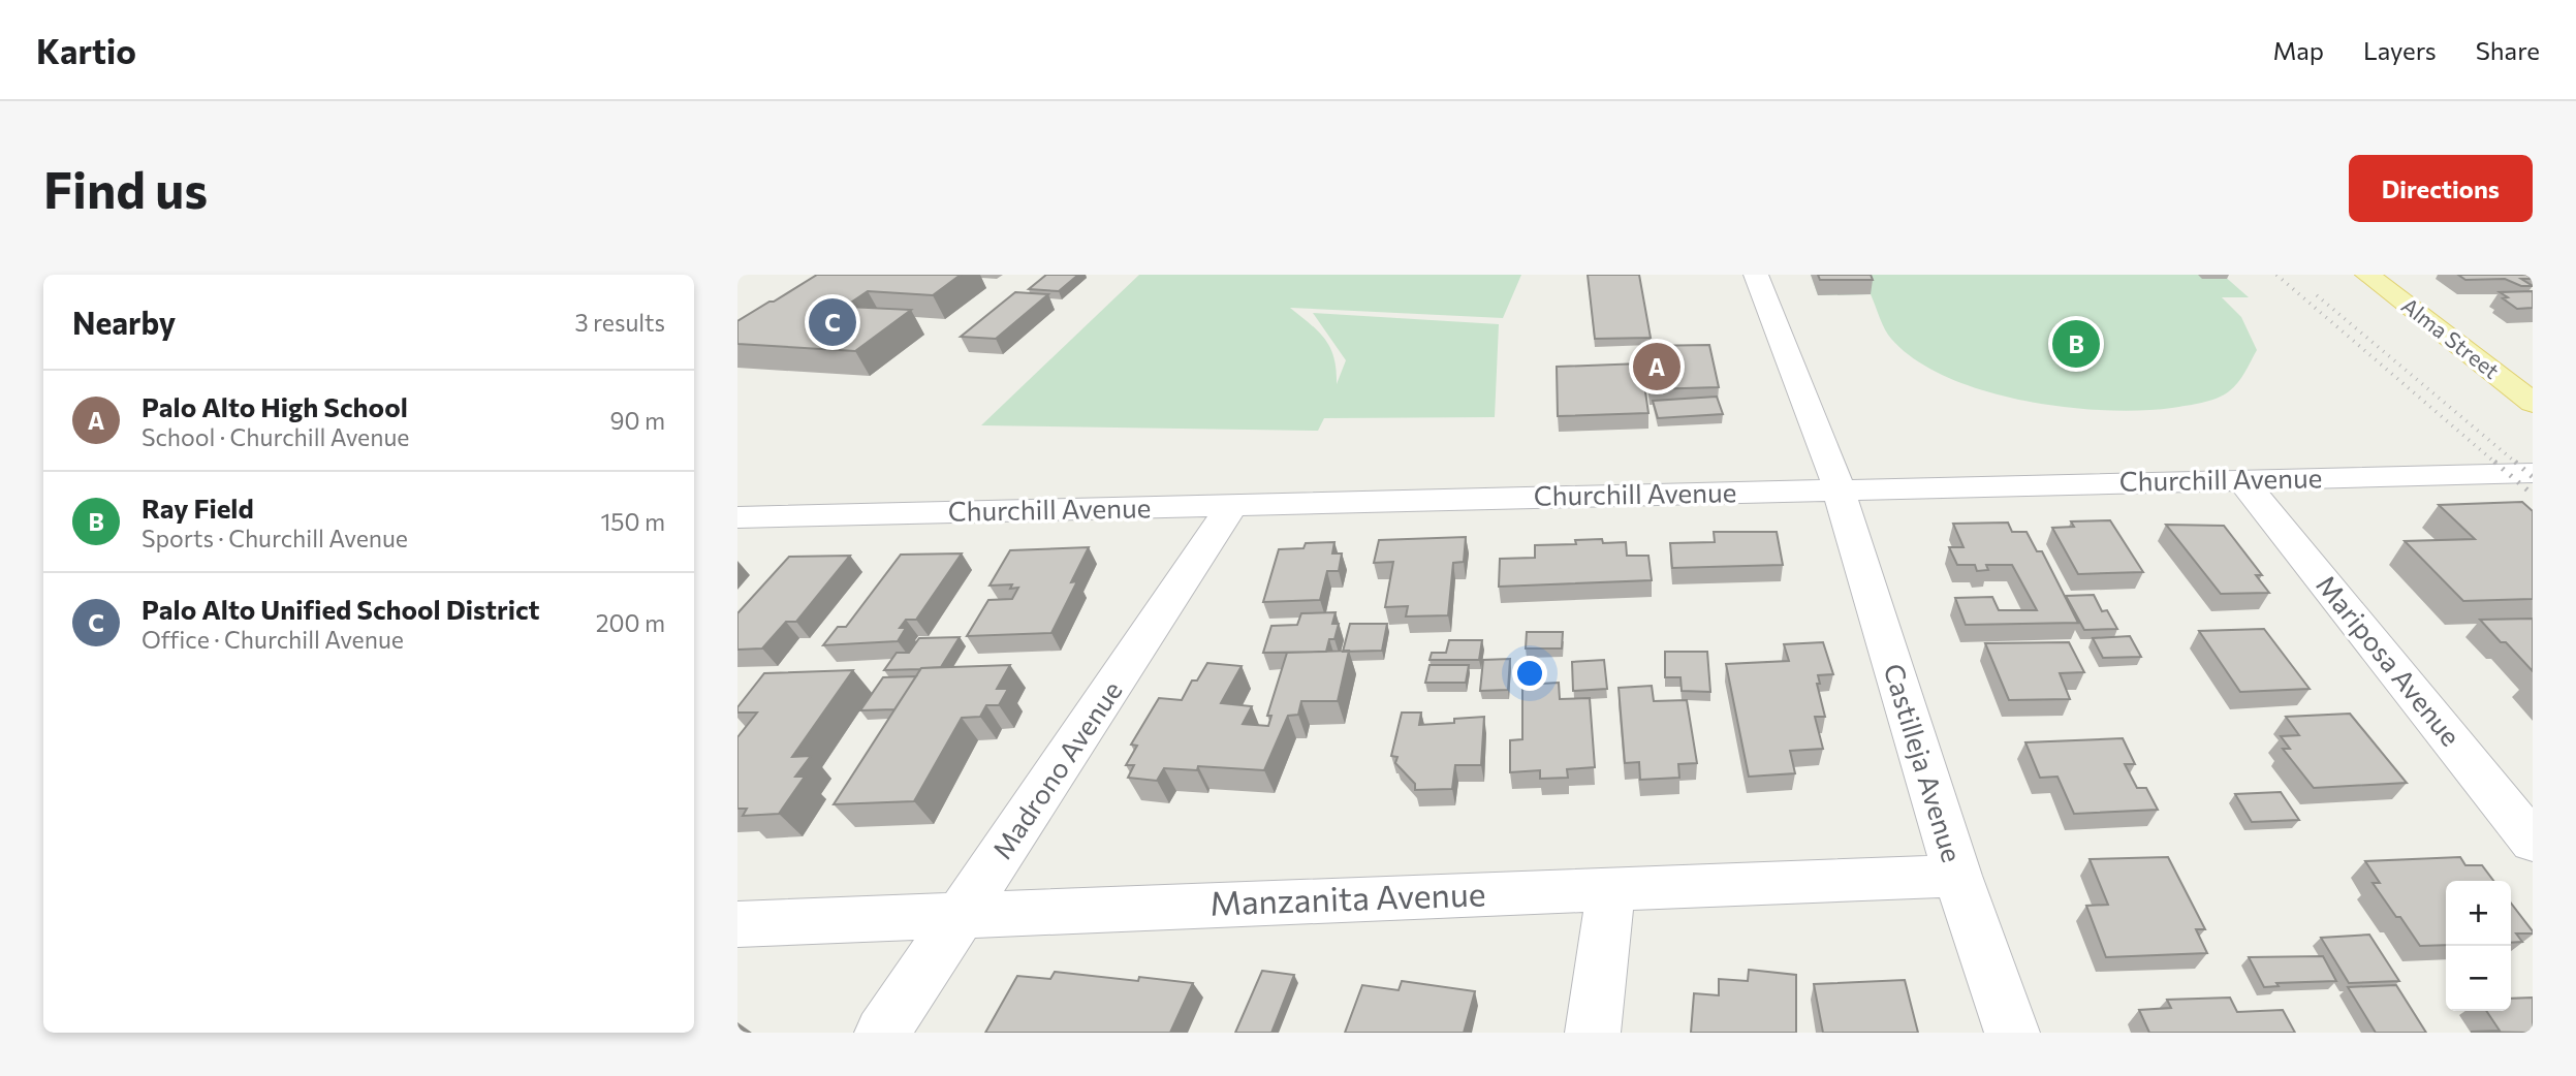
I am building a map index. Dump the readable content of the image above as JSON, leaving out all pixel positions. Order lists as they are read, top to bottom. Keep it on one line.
{"streets":{"main road":["Alma Street"],"street":["Churchill Avenue","Mariposa Avenue","Castilleja Avenue","Madrono Avenue","Manzanita Avenue"]},"crossings":[["Churchill Avenue","Mariposa Avenue"],["Churchill Avenue","Castilleja Avenue"],["Churchill Avenue","Madrono Avenue"],["Castilleja Avenue","Manzanita Avenue"],["Madrono Avenue","Manzanita Avenue"]],"page":{"header":"Kartio","nav":["Map","Layers","Share"],"buttons":"Directions","title":"Find us","heading":["Nearby","3 results"],"pins":["C","B","A"],"list":[{"mark":"A","name":"Palo Alto High School","note":"School · Churchill Avenue","value":"90 m"},{"mark":"B","name":"Ray Field","note":"Sports · Churchill Avenue","value":"150 m"},{"mark":"C","name":"Palo Alto Unified School District","note":"Office · Churchill Avenue","value":"200 m"}],"map_buttons":["+","−"]}}
